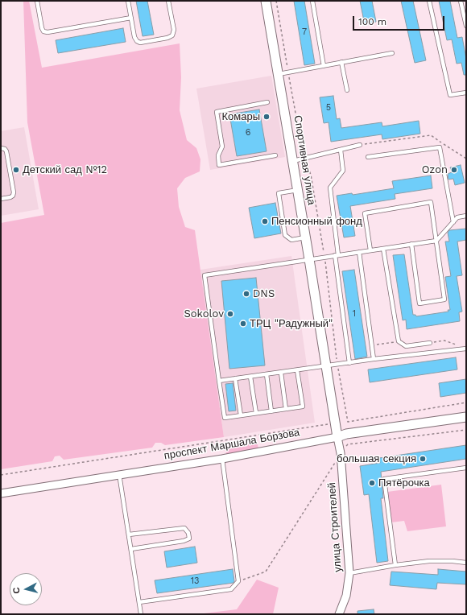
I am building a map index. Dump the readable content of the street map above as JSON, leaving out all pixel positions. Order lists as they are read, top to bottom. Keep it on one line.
{"streets":{"street":["Спортивная улица","проспект Маршала Борзова","улица Строителей"]},"crossings":[["Спортивная улица","проспект Маршала Борзова"],["Спортивная улица","улица Строителей"],["проспект Маршала Борзова","улица Строителей"]],"places":["Комары","Детский сад №12","Ozon","Пенсионный фонд","DNS","Sokolov","ТРЦ \"Радужный\"","большая секция","Пятёрочка"],"house_numbers":["7","5","6","1","13"],"scale_bar":"100 m","north":"left"}
